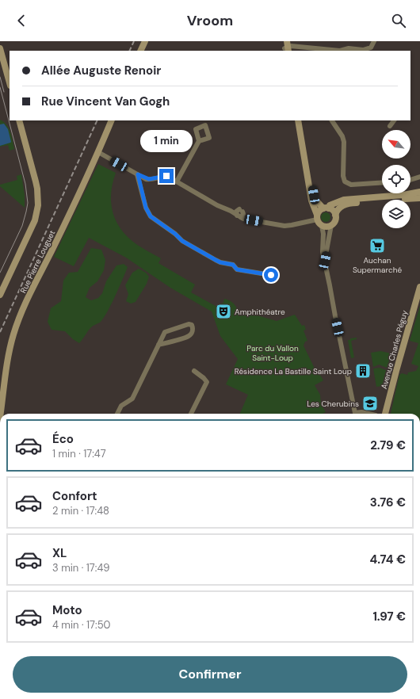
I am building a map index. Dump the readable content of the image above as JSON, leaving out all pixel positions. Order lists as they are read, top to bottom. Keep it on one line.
{"streets":{"main road":["Rue Pierre Louguet","Avenue Charles Péguy"]},"parks":["Parc du Vallon Saint-Loup"],"places":{"supermarket":["Auchan Supermarché"],"theatre":["Amphithéatre"],"building":["Résidence La Bastille Saint Loup"],"school or university":["Les Cherubins"]},"north":"top left","page":{"header":"Vroom","banner":["Allée Auguste Renoir","Rue Vincent Van Gogh"],"bubble":"1 min","list":[{"name":"Éco","note":"1 min · 17:47","value":"2.79 €"},{"name":"Confort","note":"2 min · 17:48","value":"3.76 €"},{"name":"XL","note":"3 min · 17:49","value":"4.74 €"},{"name":"Moto","note":"4 min · 17:50","value":"1.97 €"}],"buttons":"Confirmer"}}
